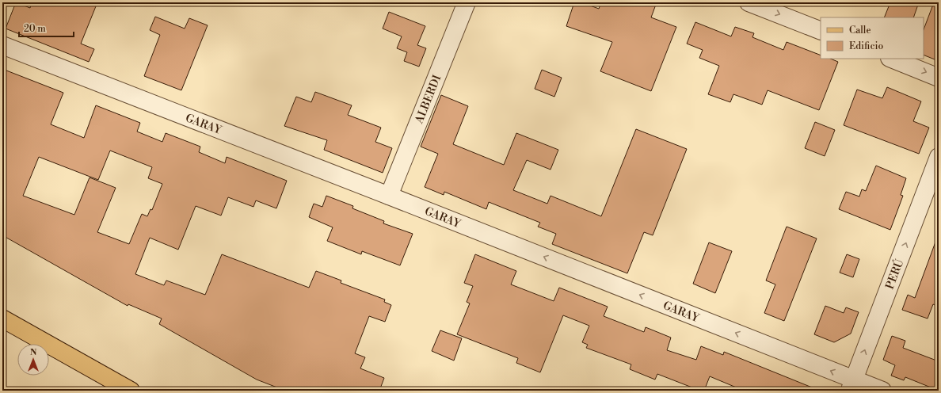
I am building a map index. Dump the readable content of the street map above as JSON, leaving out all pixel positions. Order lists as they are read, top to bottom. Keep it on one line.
{"streets":{"street":["ALBERDI","GARAY","PERÚ"]},"crossings":[["ALBERDI","GARAY"],["GARAY","PERÚ"]],"one_way":["GARAY","PERÚ"],"legend":["Calle","Edificio"],"scale_bar":"20 m","north":"top"}
